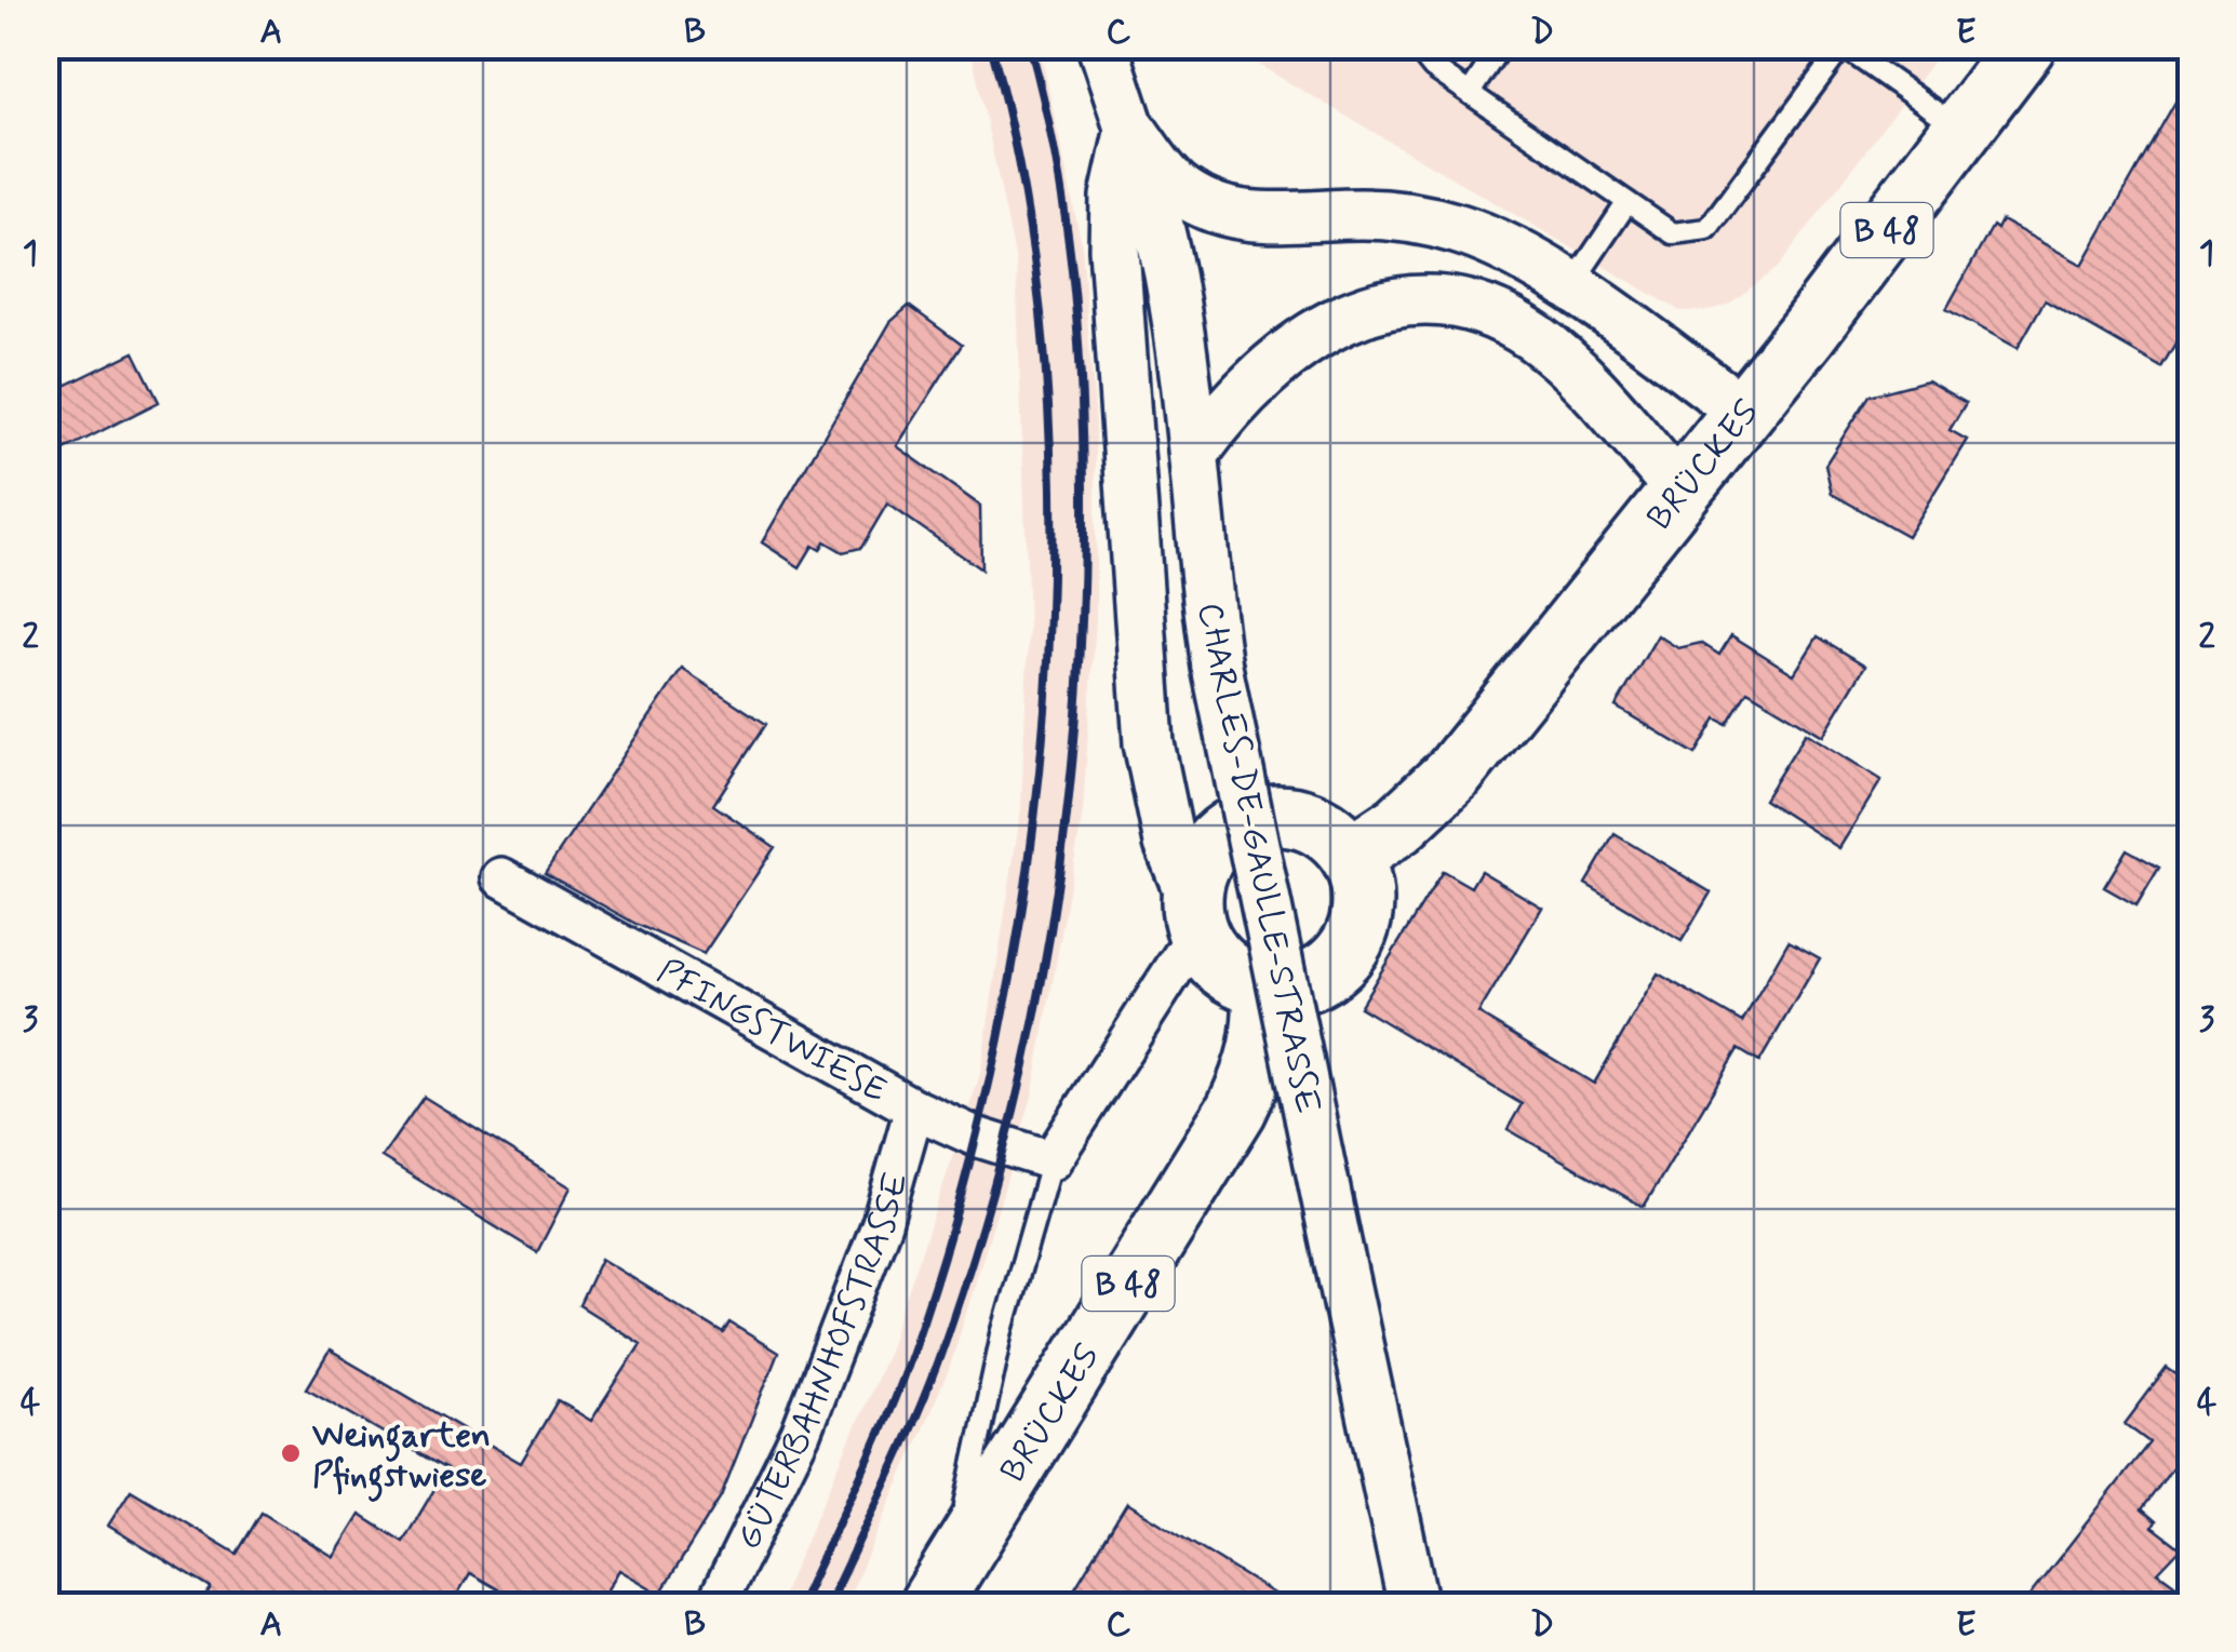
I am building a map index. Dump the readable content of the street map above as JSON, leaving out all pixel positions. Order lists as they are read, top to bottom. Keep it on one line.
{"streets":{"main road":["B 48","BRÜCKES"],"street":["CHARLES-DE-GAULLE-STRASSE","PFINGSTWIESE","GÜTERBAHNHOFSTRASSE"]},"crossings":[["PFINGSTWIESE","GÜTERBAHNHOFSTRASSE"]],"places":["Weingarten Pfingstwiese"],"grid":{"columns":["A","B","C","D","E"],"rows":["1","2","3","4"]}}
